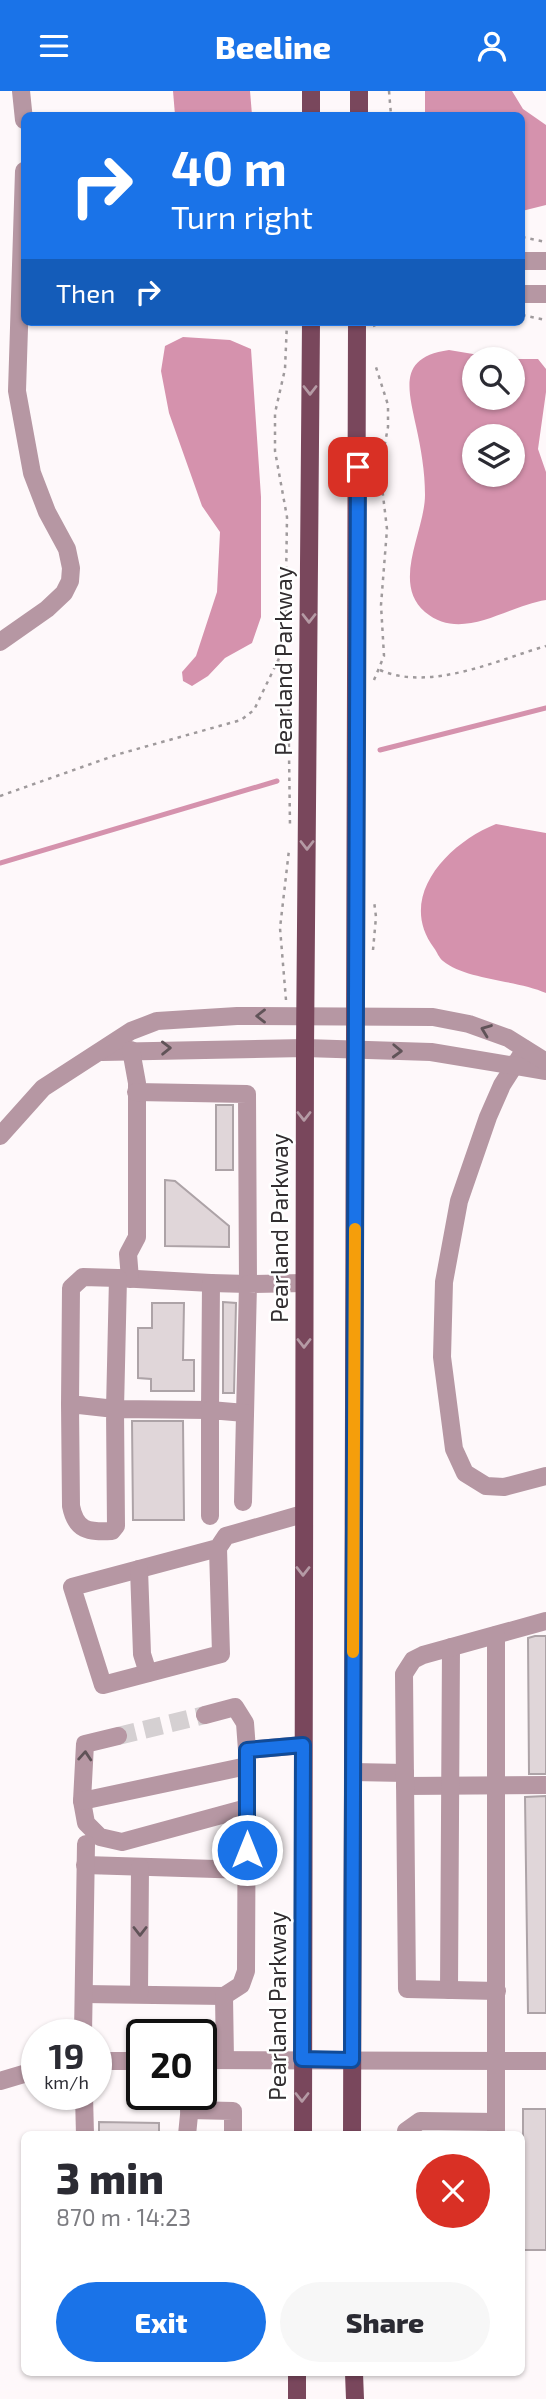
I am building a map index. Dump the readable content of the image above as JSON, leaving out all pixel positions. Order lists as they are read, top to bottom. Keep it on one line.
{"streets":{"main road":["Pearland Parkway"]},"page":{"header":"Beeline","turn":["40 m","Turn right"],"then":"Then","speed":"19 km/h","limit":"20","heading":["3 min","870 m · 14:23"],"buttons":["Exit","Share"]}}
